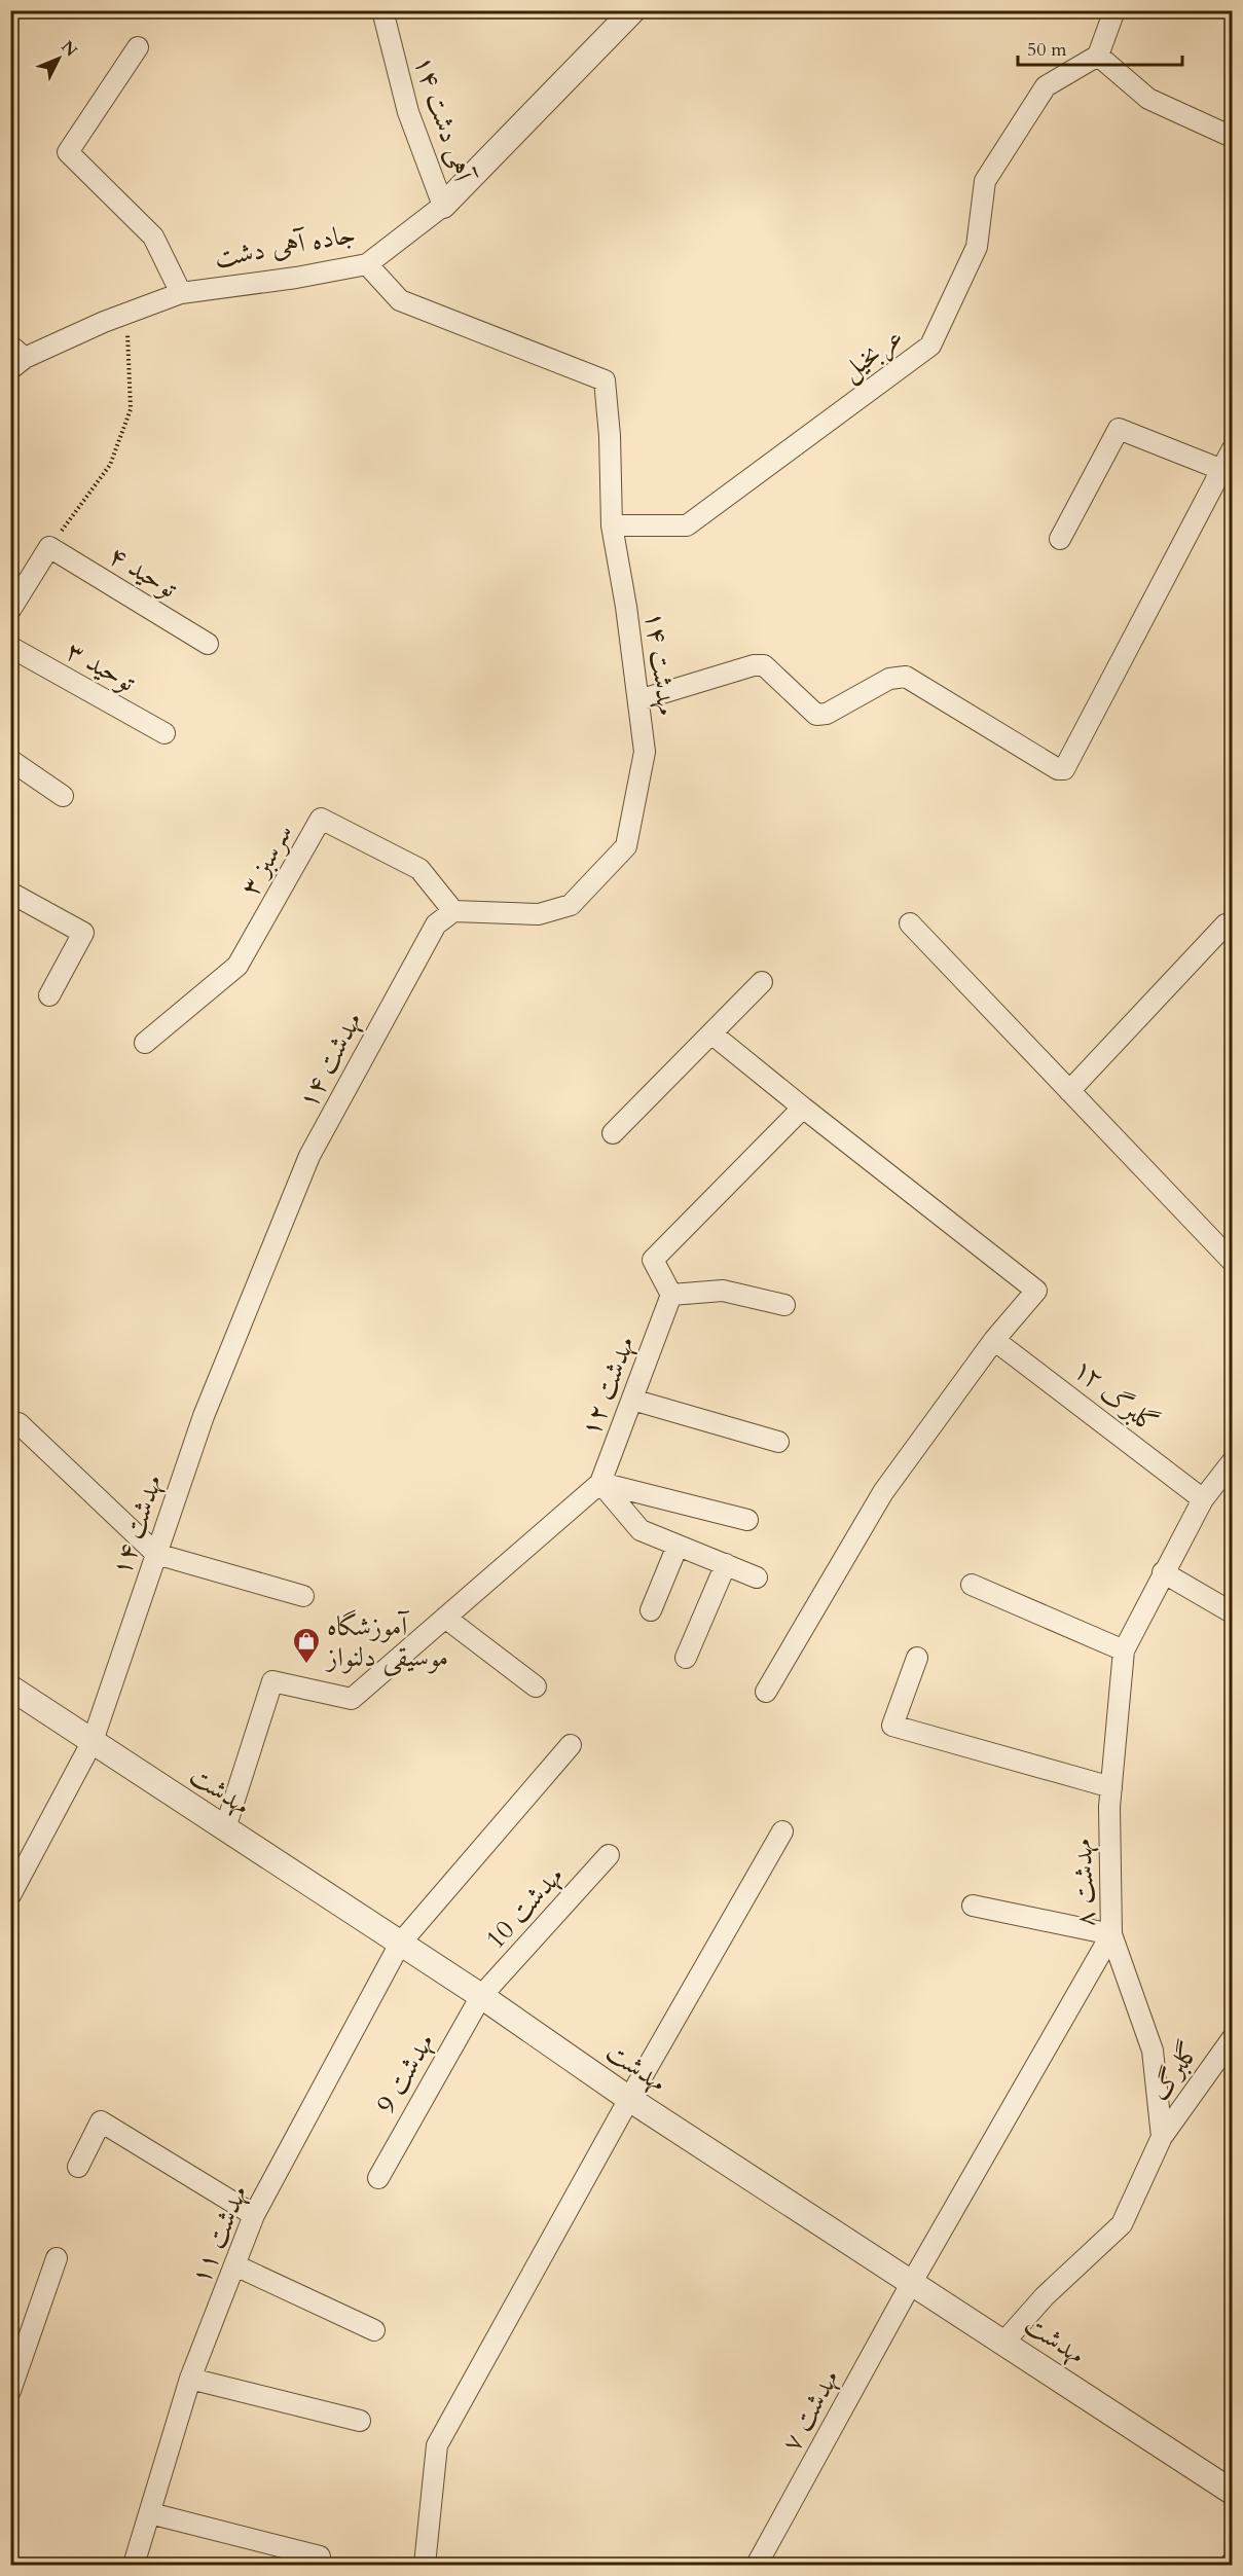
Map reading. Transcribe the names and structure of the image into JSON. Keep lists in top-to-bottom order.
{
  "streets": {
    "street": [
      "آهی دشت ۱۴",
      "جاده آهی دشت",
      "عربخیل",
      "توحید ۴",
      "مهدشت ۱۴",
      "توحید ۳",
      "سرسبز ۳",
      "مهدشت ۱۲",
      "گلبرگ ١٢",
      "مهدشت",
      "مهدشت ۸",
      "مهدشت 10",
      "گلبرگ",
      "مهدشت 9",
      "مهدشت ۱۱",
      "مهدشت ۷"
    ]
  },
  "crossings": [
    ["آهی دشت ۱۴", "جاده آهی دشت"],
    ["جاده آهی دشت", "مهدشت ۱۴"],
    ["عربخیل", "مهدشت ۱۴"],
    ["مهدشت ۱۴", "سرسبز ۳"],
    ["مهدشت ۱۴", "مهدشت"],
    ["مهدشت ۱۲", "مهدشت"],
    ["گلبرگ ١٢", "مهدشت ۸"],
    ["مهدشت", "مهدشت 10"],
    ["مهدشت", "مهدشت 9"],
    ["مهدشت", "مهدشت ۱۱"],
    ["مهدشت", "مهدشت ۷"],
    ["مهدشت ۸", "گلبرگ"],
    ["مهدشت ۸", "مهدشت ۷"],
    ["مهدشت 10", "مهدشت 9"]
  ],
  "places": {
    "shop": ["آموزشگاه موسیقی دلنواز"]
  },
  "scale_bar": "50 m",
  "north": "top right"
}
